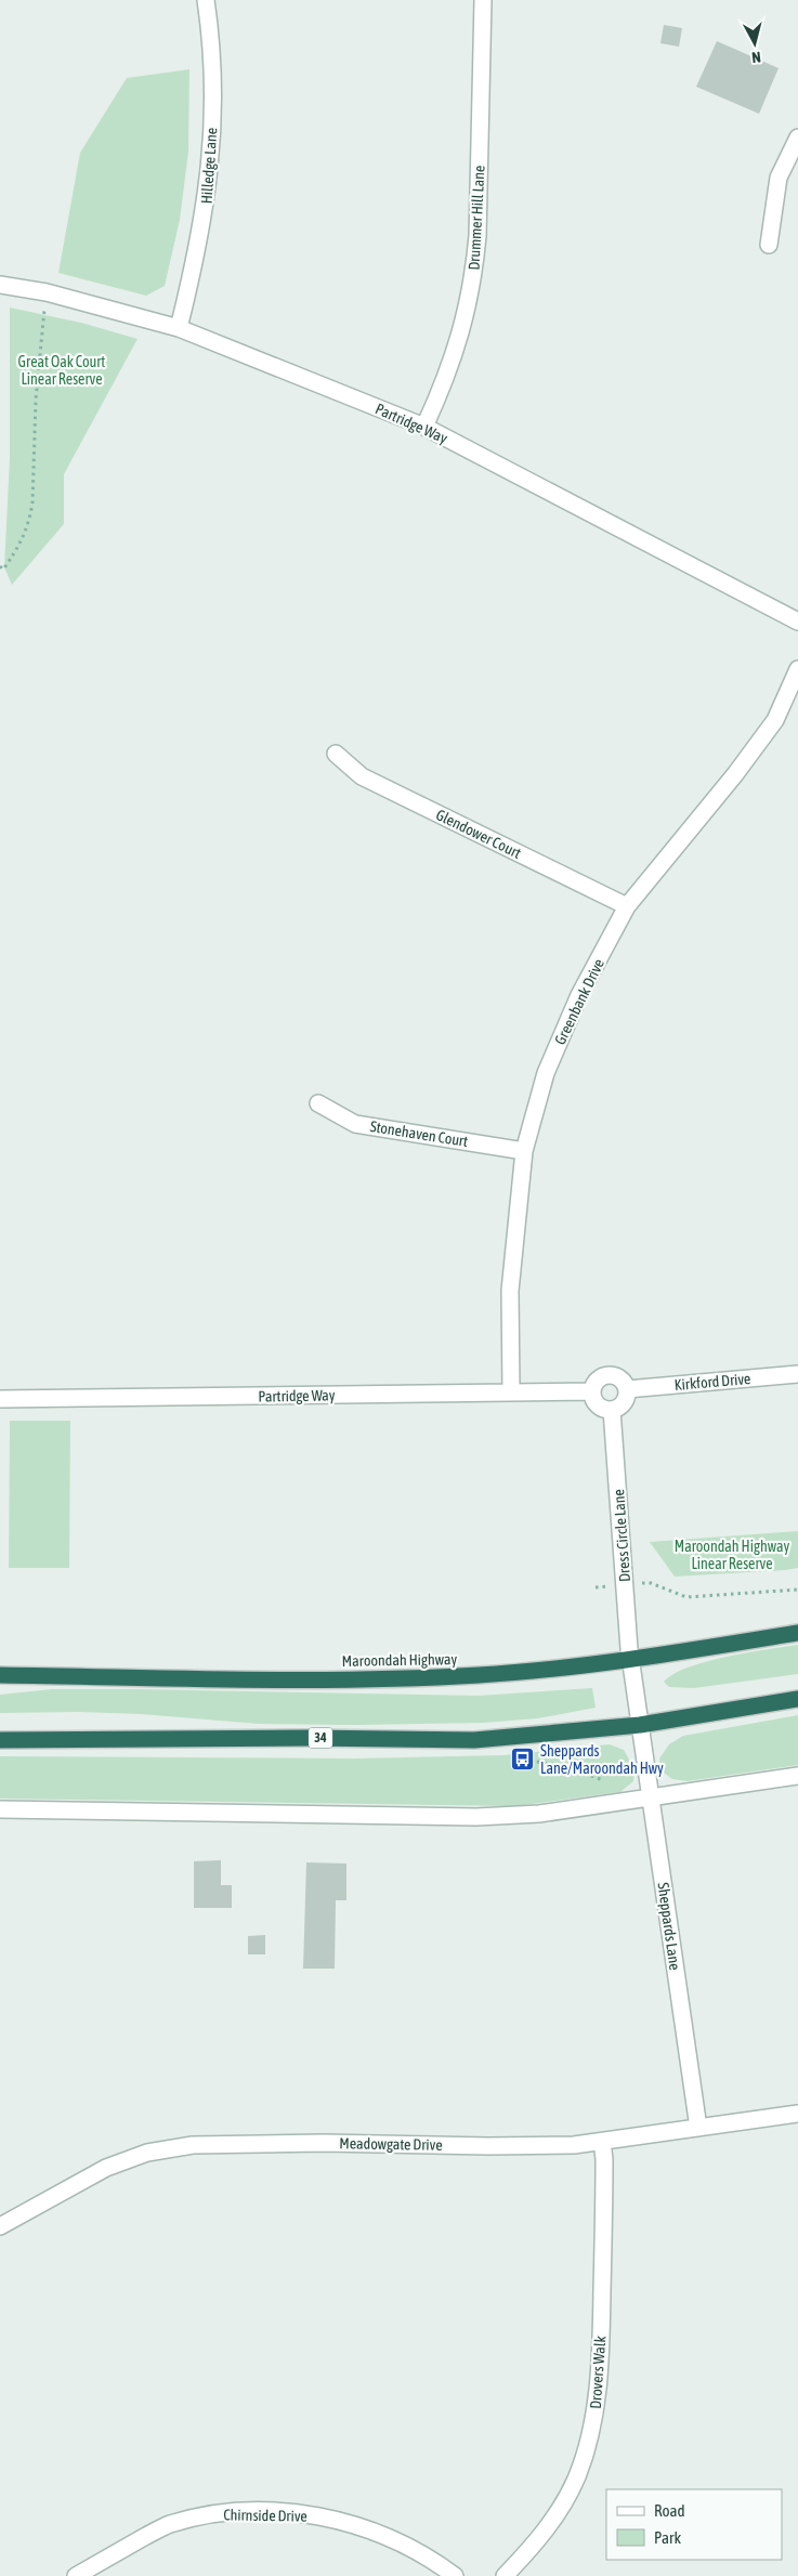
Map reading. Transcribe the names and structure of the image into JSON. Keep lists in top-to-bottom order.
{
  "streets": {
    "highway": ["Maroondah Highway", "34"],
    "street": [
      "Hilledge Lane",
      "Drummer Hill Lane",
      "Partridge Way",
      "Glendower Court",
      "Greenbank Drive",
      "Stonehaven Court",
      "Kirkford Drive",
      "Dress Circle Lane",
      "Sheppards Lane",
      "Meadowgate Drive",
      "Drovers Walk",
      "Chirnside Drive"
    ]
  },
  "crossings": [
    ["Hilledge Lane", "Partridge Way"],
    ["Drummer Hill Lane", "Partridge Way"],
    ["Partridge Way", "Greenbank Drive"],
    ["Partridge Way", "Kirkford Drive"],
    ["Partridge Way", "Dress Circle Lane"],
    ["Glendower Court", "Greenbank Drive"],
    ["Greenbank Drive", "Stonehaven Court"],
    ["Kirkford Drive", "Dress Circle Lane"],
    ["Dress Circle Lane", "Maroondah Highway"],
    ["Dress Circle Lane", "34"],
    ["Dress Circle Lane", "Sheppards Lane"],
    ["34", "Sheppards Lane"],
    ["Sheppards Lane", "Meadowgate Drive"],
    ["Meadowgate Drive", "Drovers Walk"]
  ],
  "parks": ["Great Oak Court Linear Reserve", "Maroondah Highway Linear Reserve"],
  "places": {
    "bus stop": ["Sheppards Lane/Maroondah Hwy"]
  },
  "legend": ["Road", "Park"],
  "north": "bottom"
}
